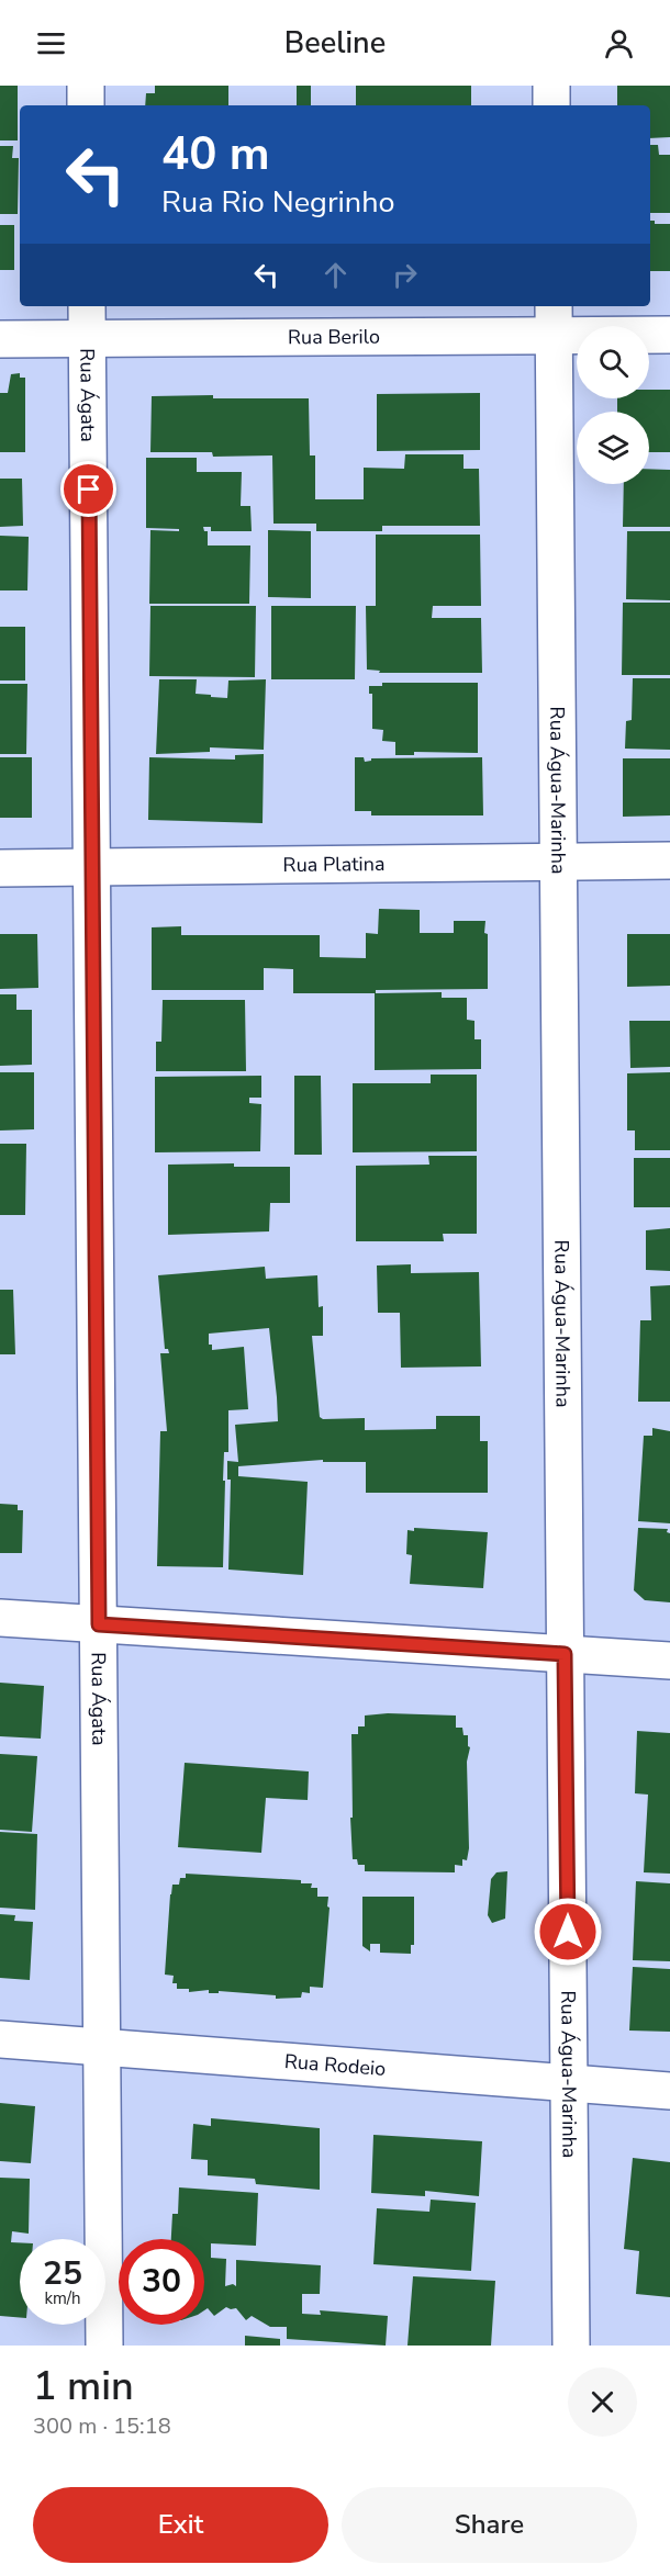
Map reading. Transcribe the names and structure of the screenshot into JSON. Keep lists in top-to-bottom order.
{
  "streets": {
    "street": [
      "Rua Berilo",
      "Rua Ágata",
      "Rua Água-Marinha",
      "Rua Platina",
      "Rua Rodeio"
    ]
  },
  "crossings": [
    ["Rua Berilo", "Rua Ágata"],
    ["Rua Berilo", "Rua Água-Marinha"],
    ["Rua Ágata", "Rua Platina"],
    ["Rua Ágata", "Rua Rodeio"],
    ["Rua Água-Marinha", "Rua Platina"],
    ["Rua Água-Marinha", "Rua Rodeio"]
  ],
  "page": {
    "header": "Beeline",
    "turn": ["40 m", "Rua Rio Negrinho"],
    "speed": "25 km/h",
    "limit": "30",
    "heading": ["1 min", "300 m · 15:18"],
    "buttons": ["Exit", "Share"]
  }
}
